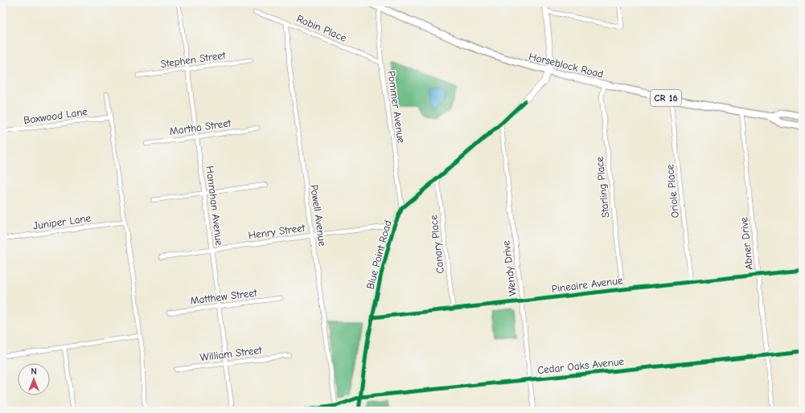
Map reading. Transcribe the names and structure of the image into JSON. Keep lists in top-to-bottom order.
{
  "streets": {
    "main road": ["Horseblock Road", "CR 16"],
    "street": [
      "Robin Place",
      "Stephen Street",
      "Pommer Avenue",
      "Boxwood Lane",
      "Martha Street",
      "Starling Place",
      "Oriole Place",
      "Hanrahan Avenue",
      "Powell Avenue",
      "Juniper Lane",
      "Henry Street",
      "Abner Drive",
      "Canary Place",
      "Blue Point Road",
      "Wendy Drive",
      "Pineaire Avenue",
      "Matthew Street",
      "William Street",
      "Cedar Oaks Avenue"
    ]
  },
  "crossings": [
    ["Robin Place", "Pommer Avenue"],
    ["Robin Place", "Powell Avenue"],
    ["Stephen Street", "Hanrahan Avenue"],
    ["Horseblock Road", "Pommer Avenue"],
    ["Horseblock Road", "Starling Place"],
    ["Horseblock Road", "Oriole Place"],
    ["Horseblock Road", "Abner Drive"],
    ["Horseblock Road", "Blue Point Road"],
    ["Pommer Avenue", "Blue Point Road"],
    ["Martha Street", "Hanrahan Avenue"],
    ["Starling Place", "Pineaire Avenue"],
    ["Oriole Place", "Pineaire Avenue"],
    ["Hanrahan Avenue", "Henry Street"],
    ["Hanrahan Avenue", "Matthew Street"],
    ["Hanrahan Avenue", "William Street"],
    ["Powell Avenue", "Henry Street"],
    ["Powell Avenue", "Cedar Oaks Avenue"],
    ["Henry Street", "Blue Point Road"],
    ["Abner Drive", "Pineaire Avenue"],
    ["Abner Drive", "Cedar Oaks Avenue"],
    ["Canary Place", "Blue Point Road"],
    ["Canary Place", "Pineaire Avenue"],
    ["Blue Point Road", "Wendy Drive"],
    ["Blue Point Road", "Pineaire Avenue"],
    ["Blue Point Road", "Cedar Oaks Avenue"],
    ["Wendy Drive", "Pineaire Avenue"],
    ["Wendy Drive", "Cedar Oaks Avenue"]
  ],
  "north": "top"
}
